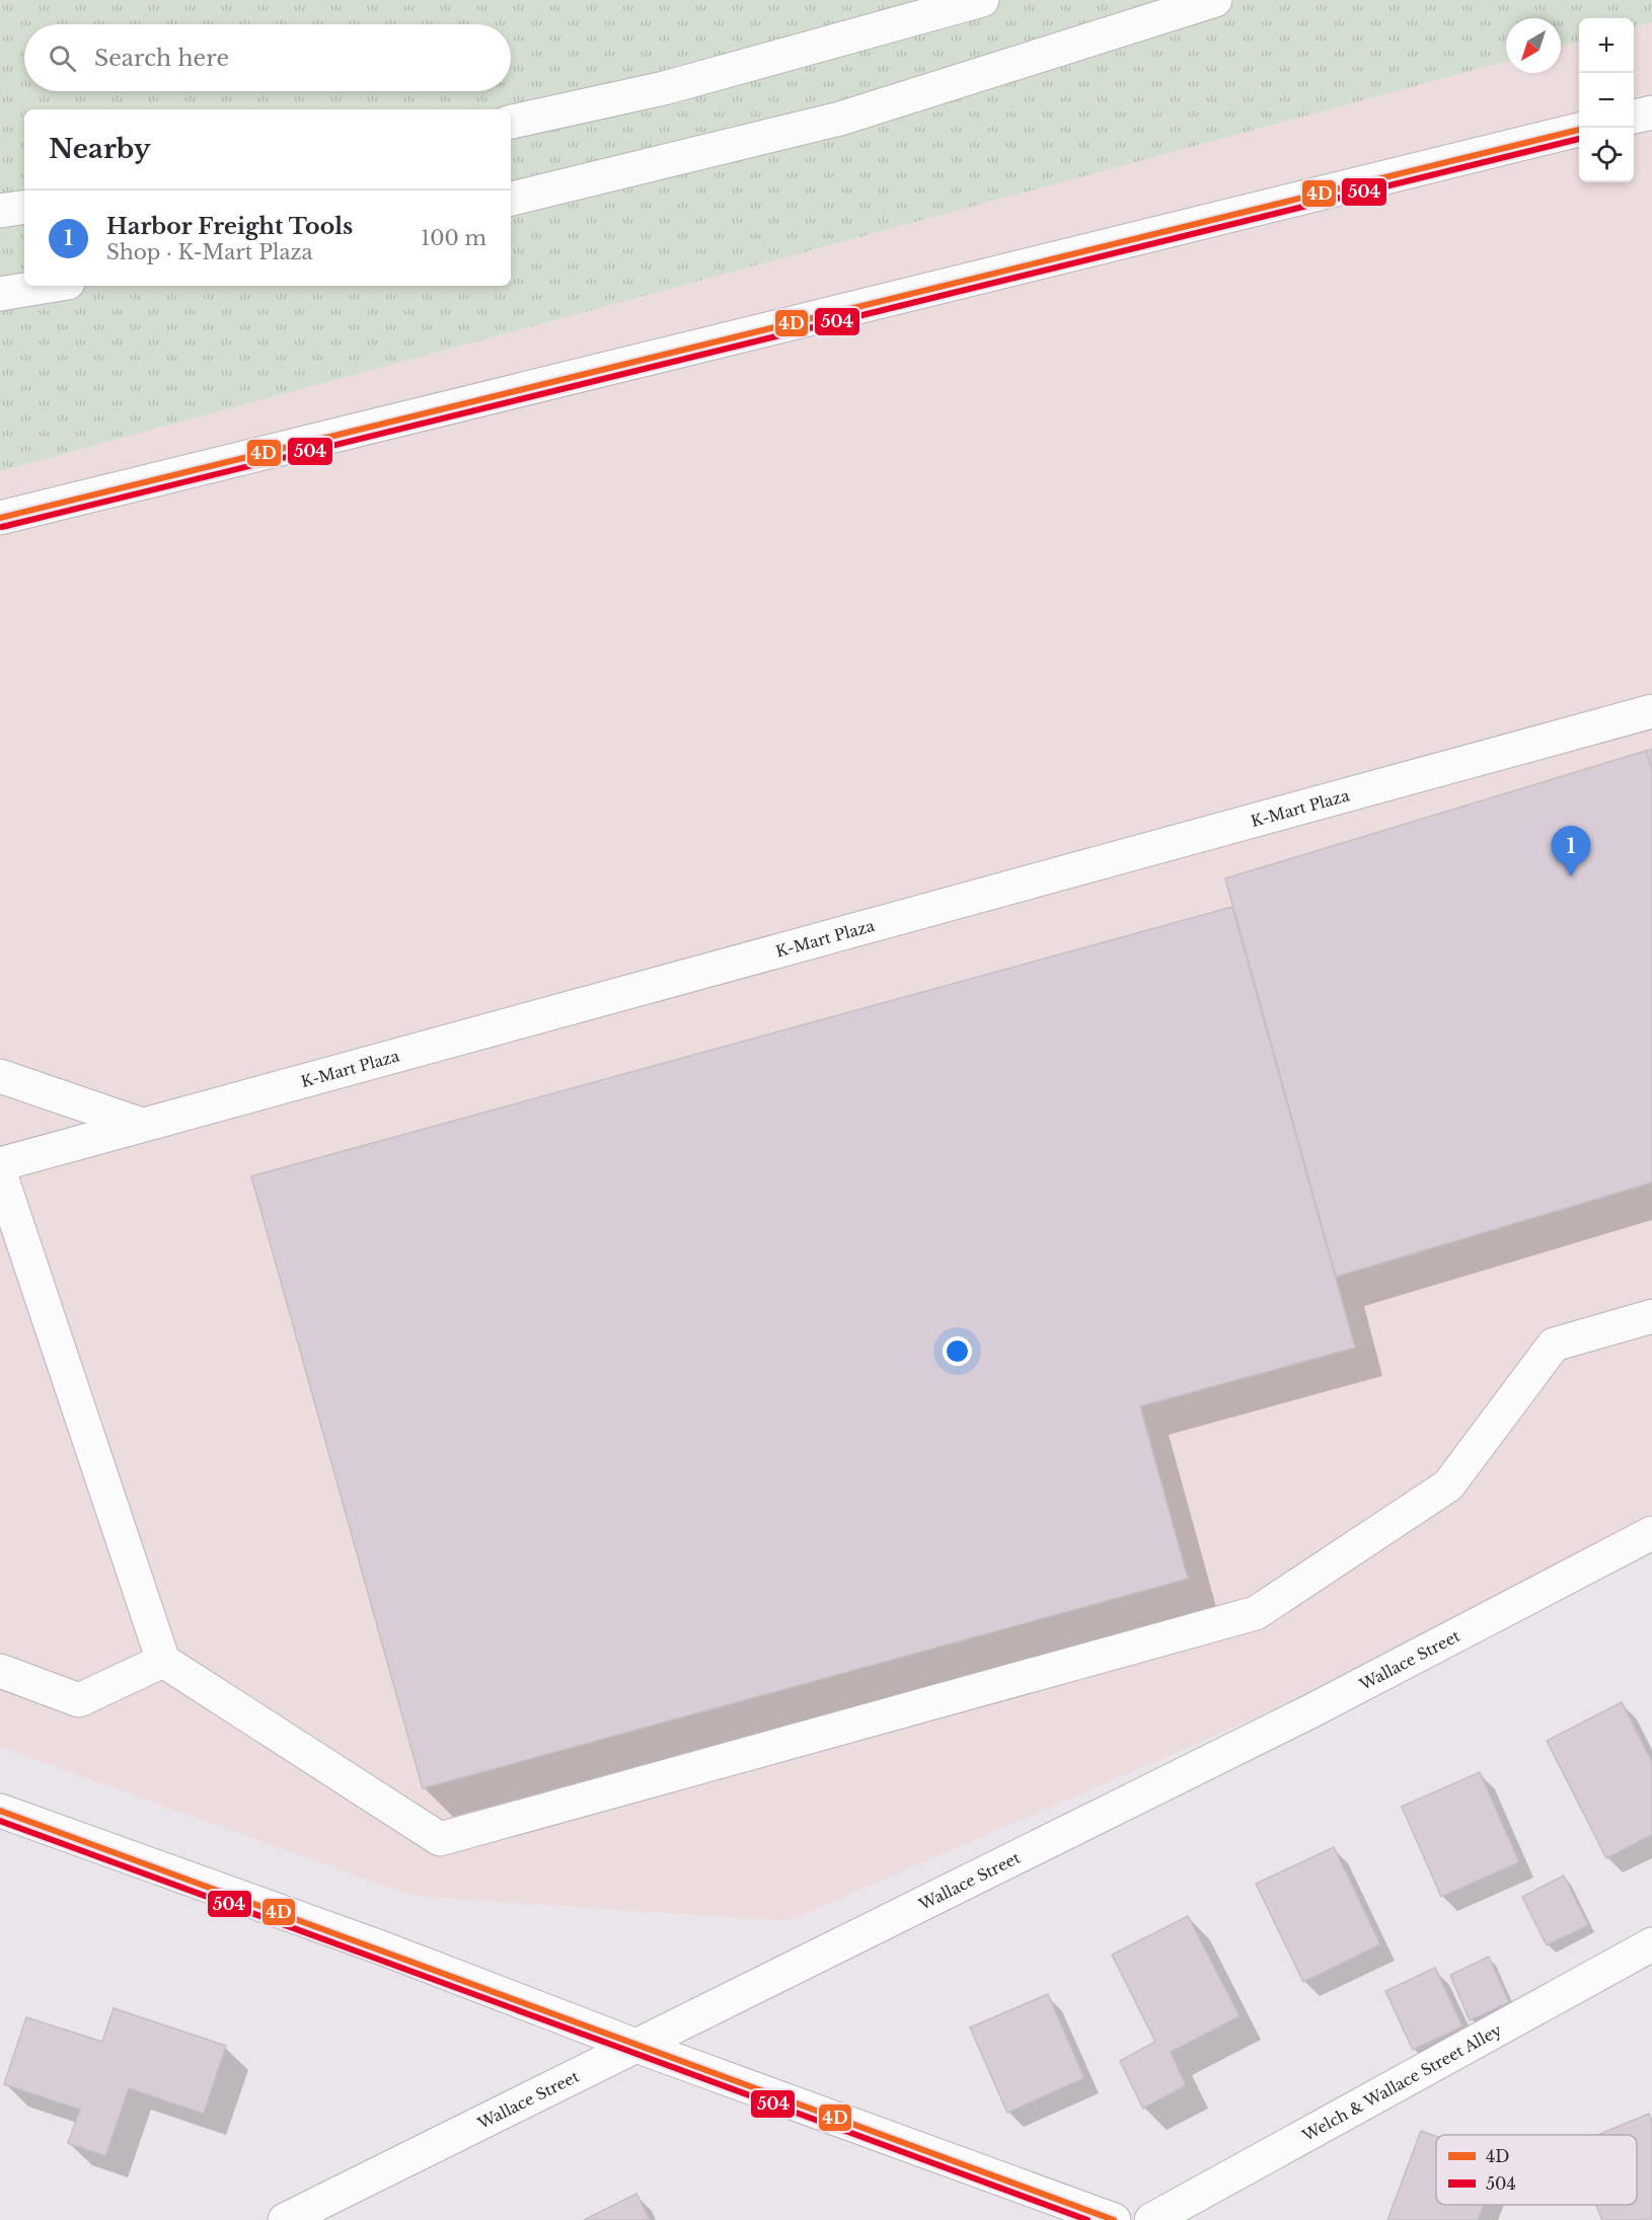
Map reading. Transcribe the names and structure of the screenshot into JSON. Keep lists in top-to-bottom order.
{
  "streets": {
    "main road": ["K-Mart Plaza", "Wallace Street", "Welch & Wallace Street Alley"]
  },
  "lines": ["transit line 4D", "transit line 504"],
  "legend": ["4D", "504"],
  "north": "bottom left",
  "page": {
    "map_buttons": ["+", "−"],
    "search": "Search here",
    "heading": "Nearby",
    "list": [
      {
        "mark": "1",
        "name": "Harbor Freight Tools",
        "note": "Shop · K-Mart Plaza",
        "value": "100 m"
      }
    ],
    "pins": "1"
  }
}
